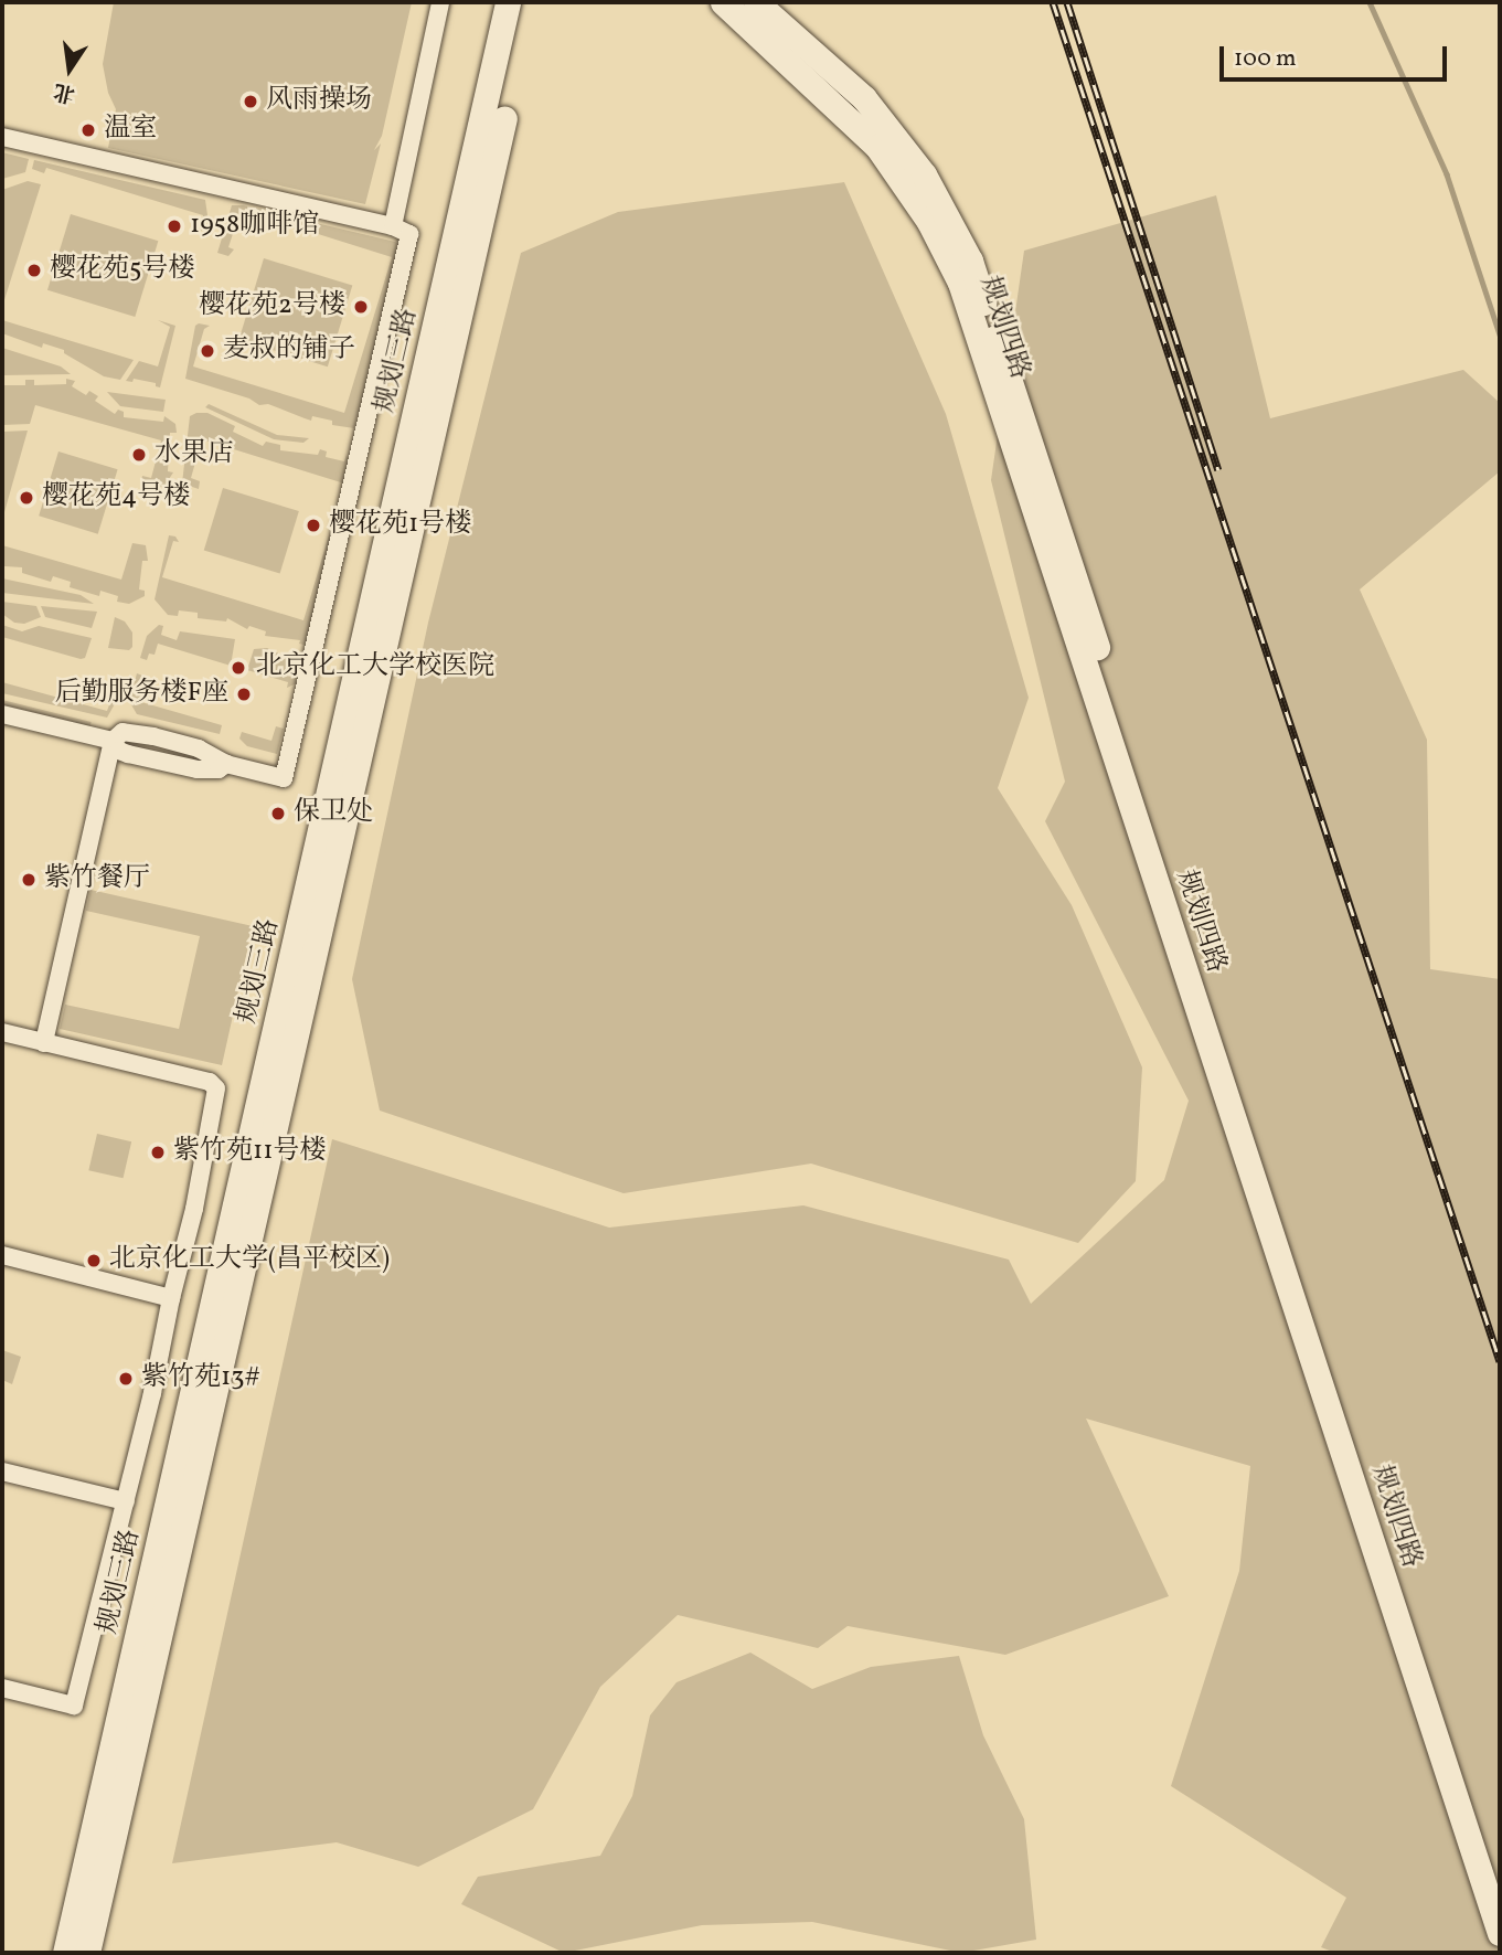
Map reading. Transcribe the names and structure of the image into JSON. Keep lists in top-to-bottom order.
{
  "streets": {
    "main road": ["规划四路", "规划三路"]
  },
  "places": [
    "风雨操场",
    "温室",
    "1958咖啡馆",
    "樱花苑5号楼",
    "樱花苑2号楼",
    "麦叔的铺子",
    "水果店",
    "樱花苑4号楼",
    "樱花苑1号楼",
    "北京化工大学校医院",
    "后勤服务楼F座",
    "保卫处",
    "紫竹餐厅",
    "紫竹苑11号楼",
    "北京化工大学(昌平校区)",
    "紫竹苑13#"
  ],
  "scale_bar": "100 m",
  "north": "bottom"
}
